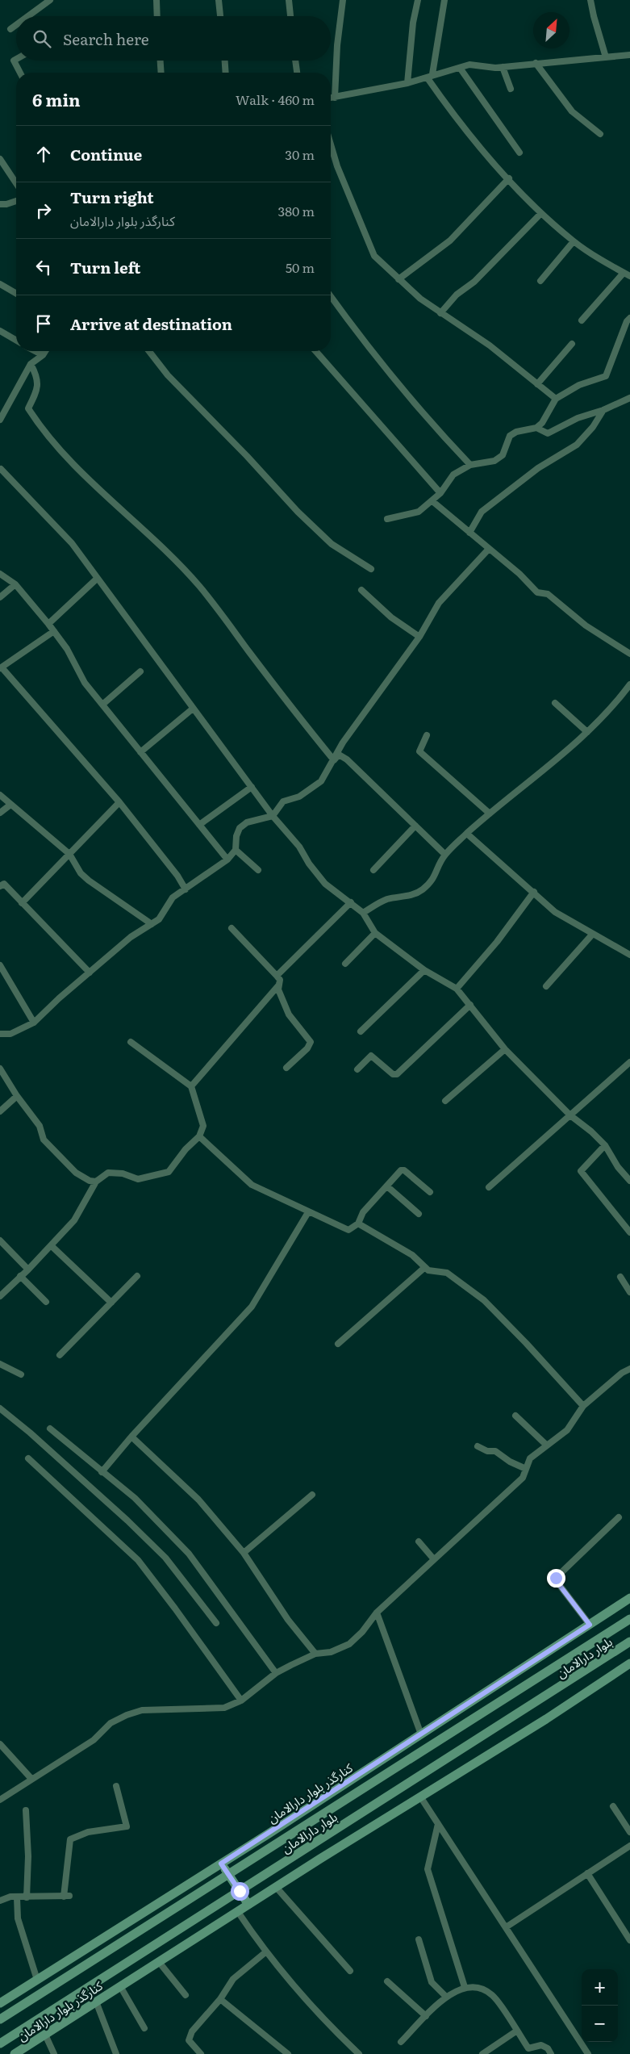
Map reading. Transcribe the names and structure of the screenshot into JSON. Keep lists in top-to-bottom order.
{
  "streets": {
    "main road": ["بلوار دارالامان", "کنارگذر بلوار دارالامان"]
  },
  "north": "top right",
  "page": {
    "search": "Search here",
    "heading": ["6 min", "Walk · 460 m"],
    "list": [
      ["Continue", "30 m"],
      ["Turn right", "کنارگذر بلوار دارالامان", "380 m"],
      ["Turn left", "50 m"],
      "Arrive at destination"
    ],
    "map_buttons": ["+", "−"]
  }
}
